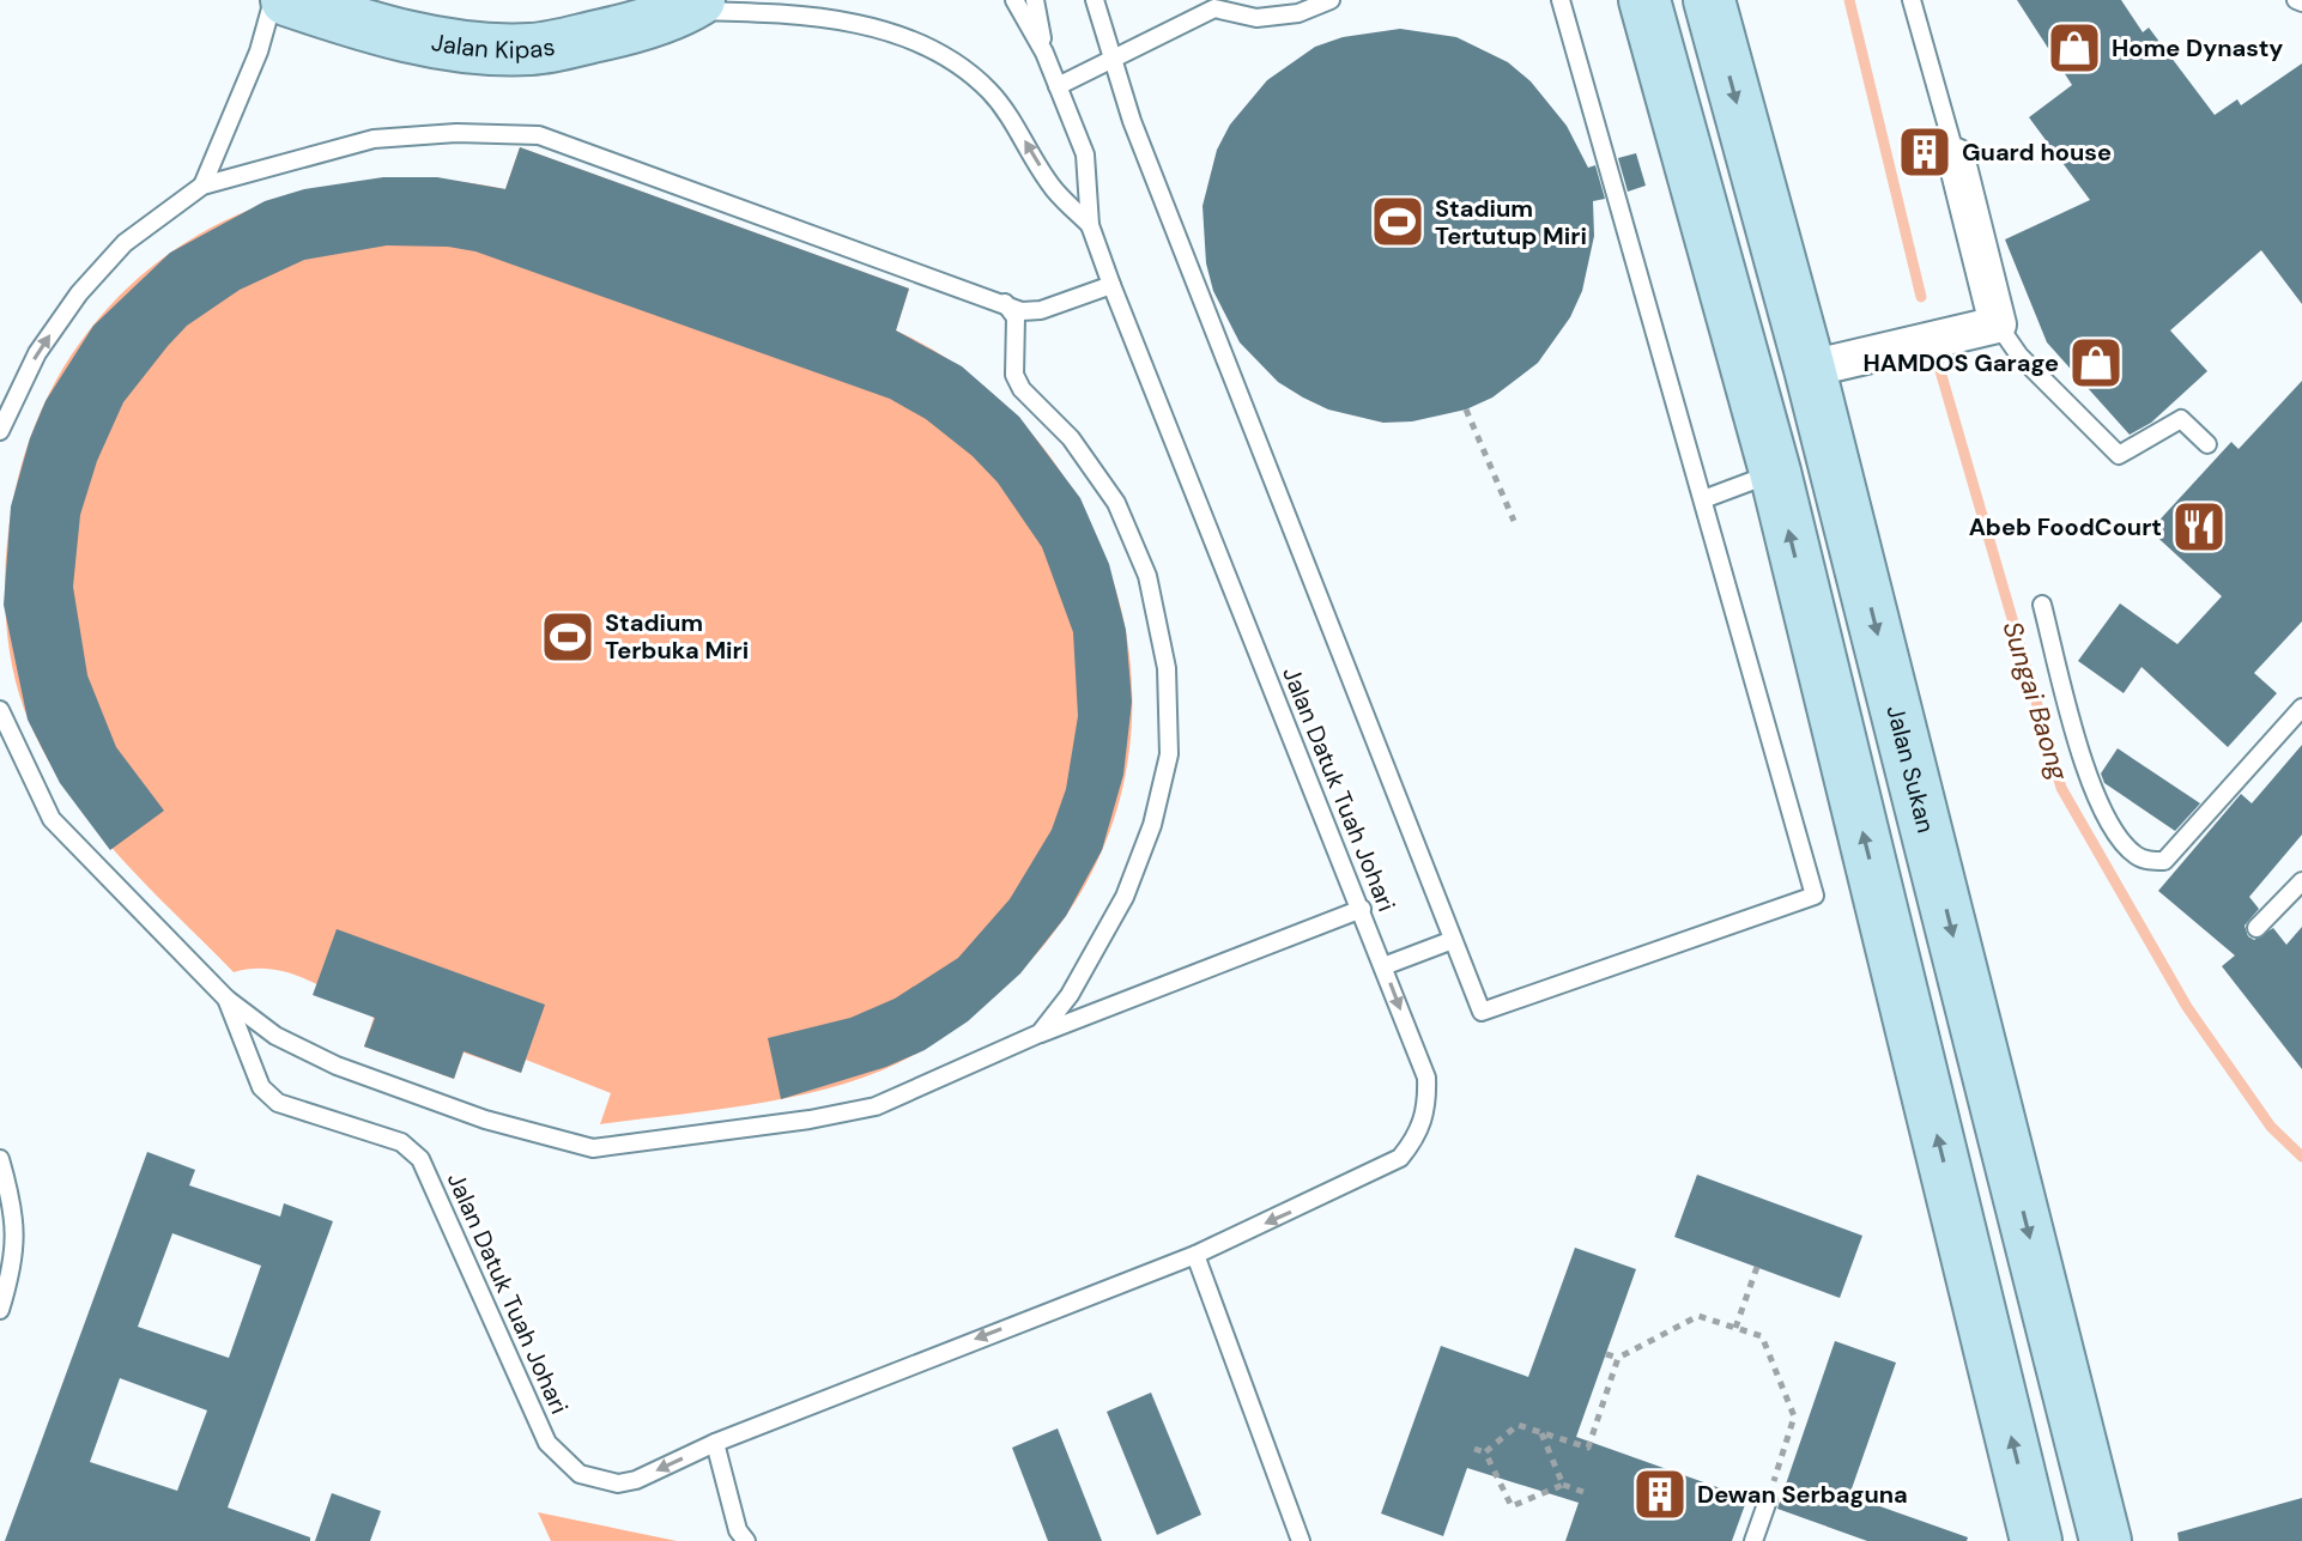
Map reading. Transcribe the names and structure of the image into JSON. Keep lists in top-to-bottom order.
{
  "streets": {
    "main road": ["Jalan Kipas", "Jalan Sukan"],
    "lane": ["Jalan Datuk Tuah Johari"]
  },
  "crossings": [
    ["Jalan Kipas", "Jalan Datuk Tuah Johari"]
  ],
  "water": ["Sungai Baong"],
  "places": {
    "shop": ["Home Dynasty", "HAMDOS Garage"],
    "building": ["Guard house", "Dewan Serbaguna"],
    "sports": ["Stadium Tertutup Miri", "Stadium Terbuka Miri"],
    "restaurant": ["Abeb FoodCourt"]
  }
}
